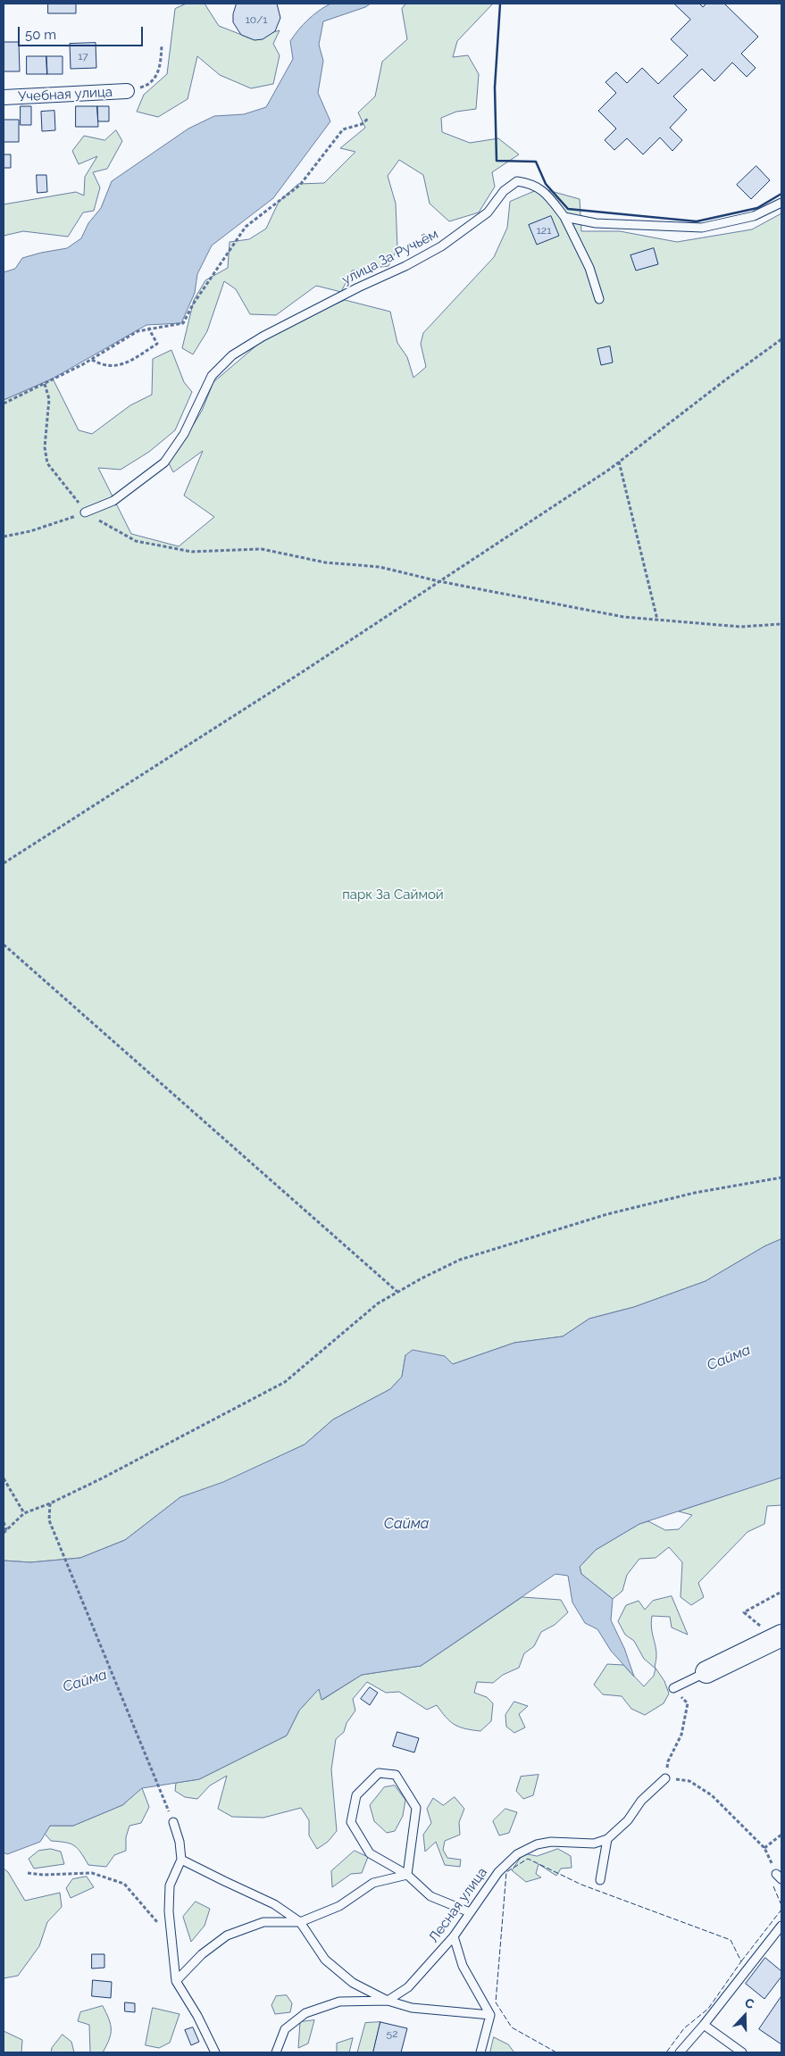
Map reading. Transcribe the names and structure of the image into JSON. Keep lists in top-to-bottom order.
{
  "streets": {
    "street": ["Учебная улица"],
    "lane": ["улица За Ручьём", "Лесная улица"]
  },
  "water": ["Сайма"],
  "parks": ["парк За Саймой"],
  "house_numbers": [
    "10/1",
    "17",
    "121",
    "52"
  ],
  "scale_bar": "50 m",
  "north": "top"
}
